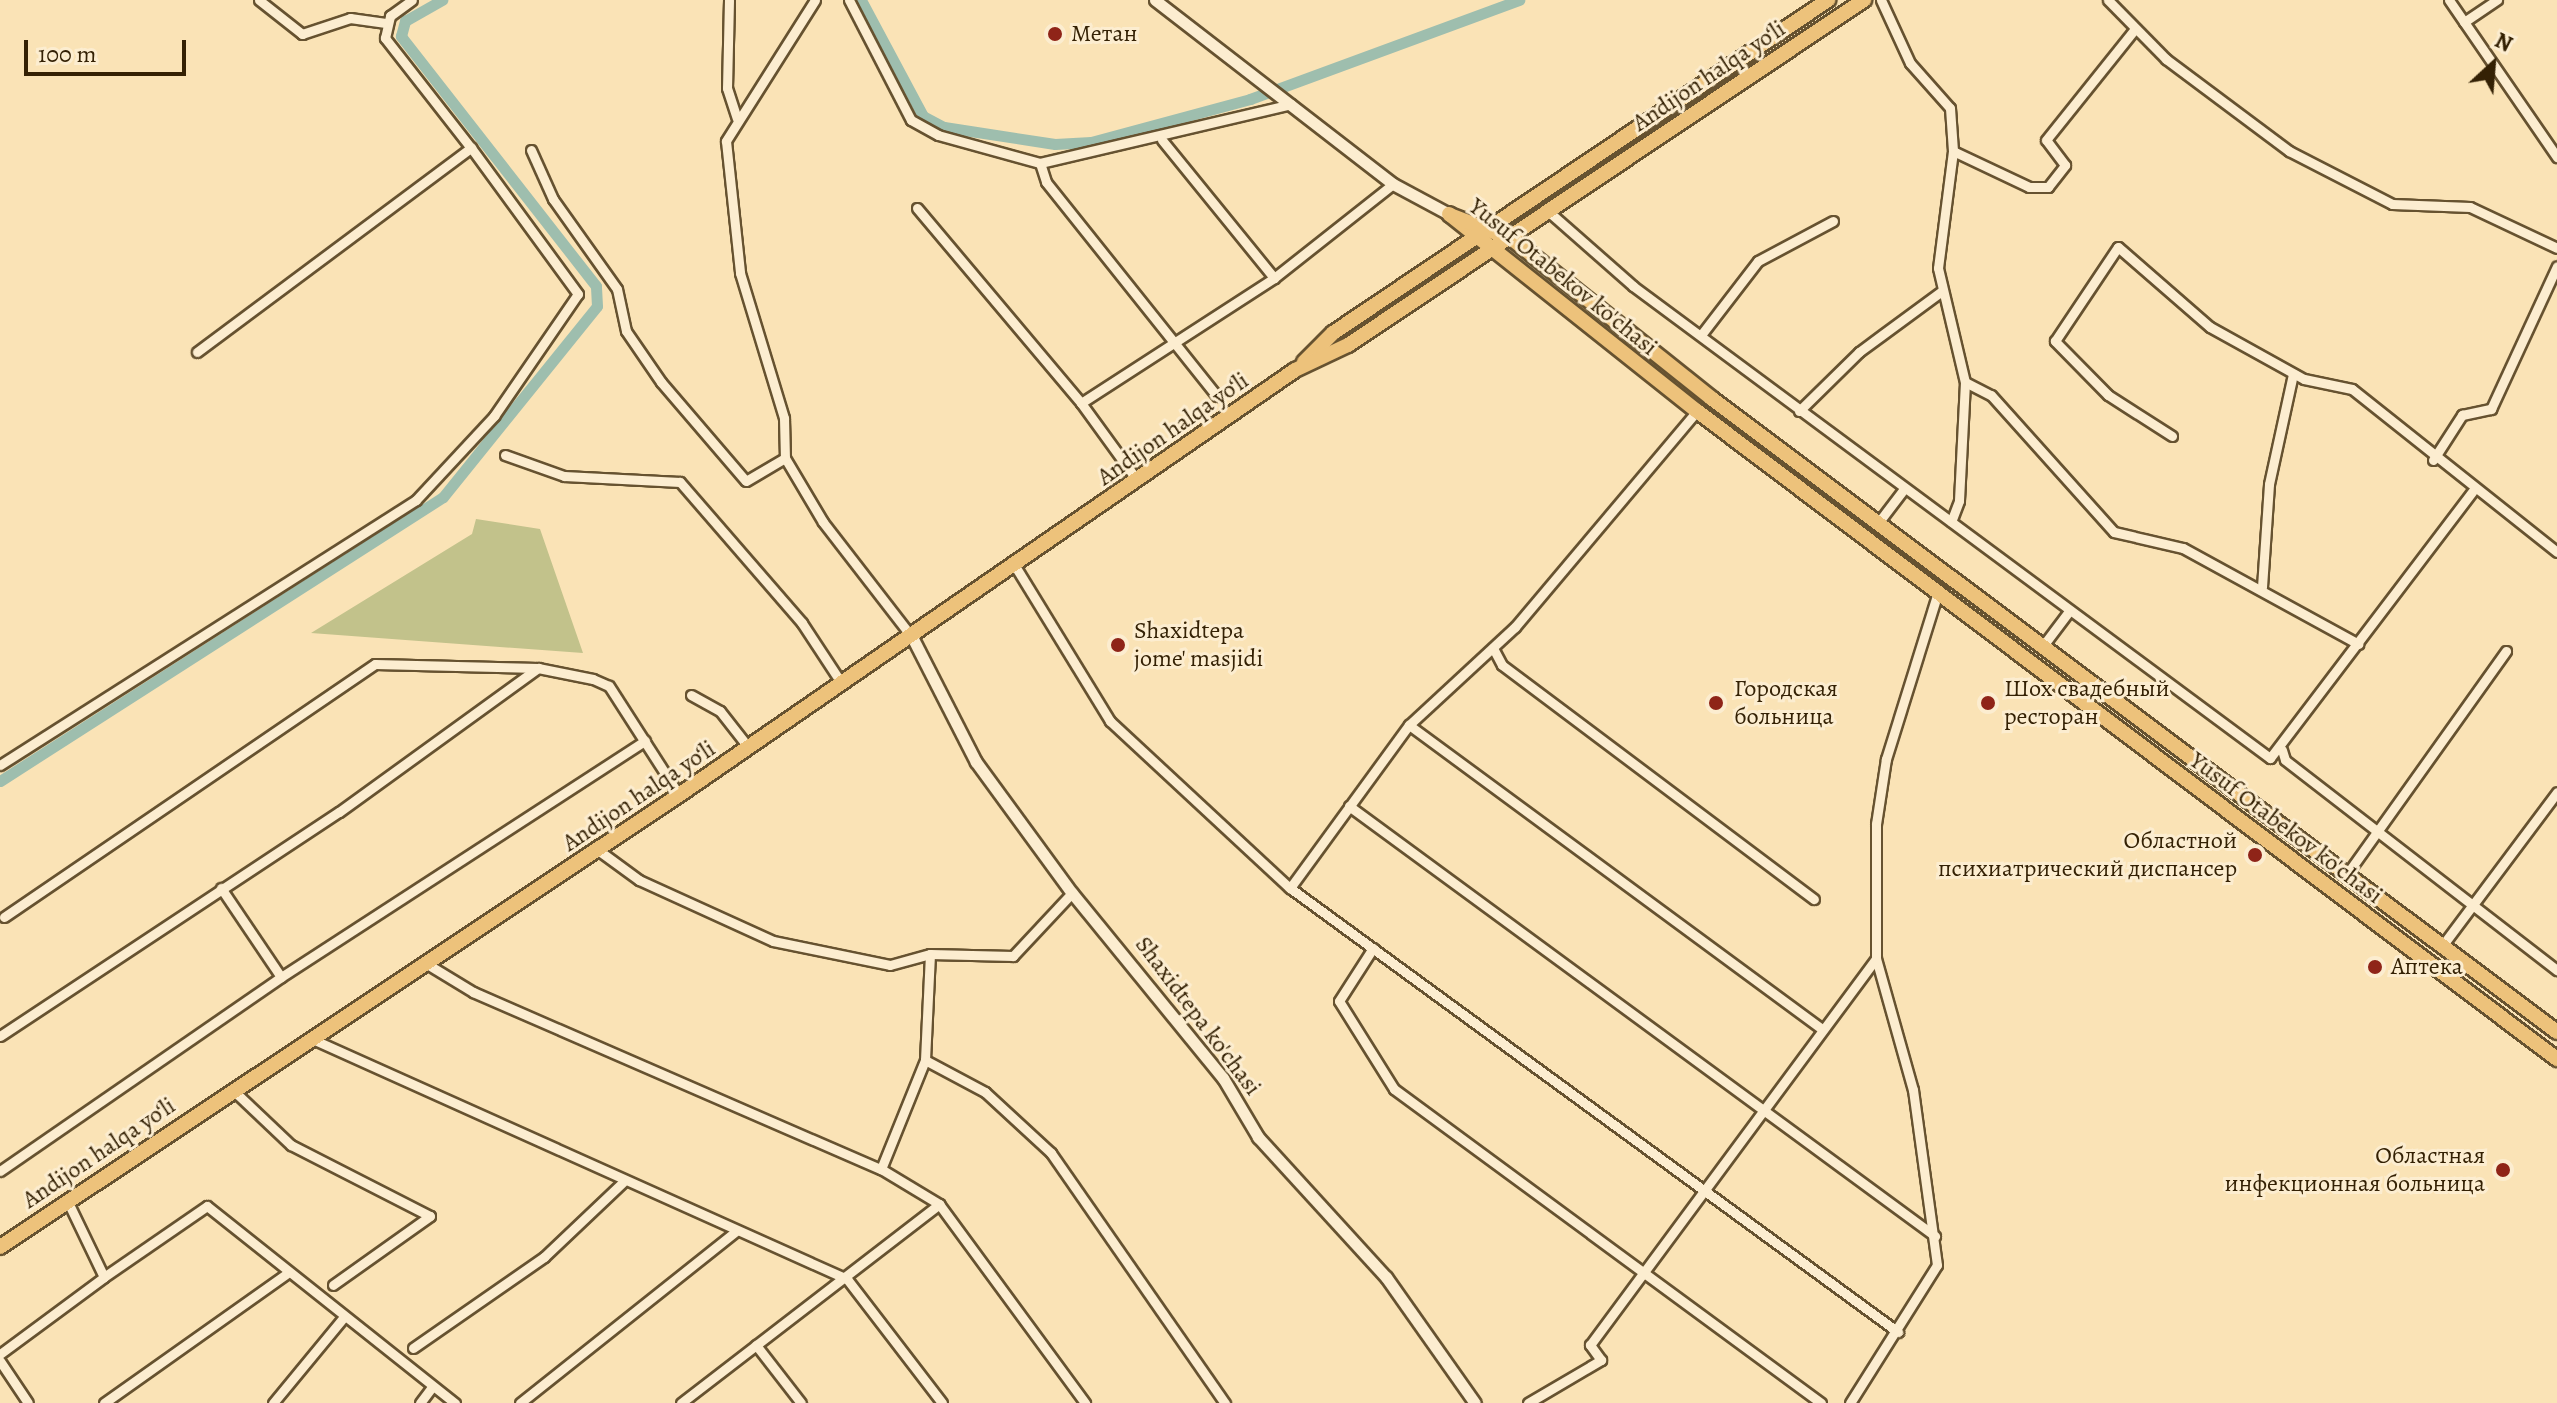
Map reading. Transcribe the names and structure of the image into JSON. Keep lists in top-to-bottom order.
{
  "streets": {
    "main road": ["Andijon halqa yo‘li", "Yusuf Otabekov ko'chasi"],
    "street": ["Shaxidtepa ko'chasi"]
  },
  "crossings": [
    ["Andijon halqa yo‘li", "Yusuf Otabekov ko'chasi"],
    ["Andijon halqa yo‘li", "Shaxidtepa ko'chasi"]
  ],
  "places": [
    "Метан",
    "Shaxidtepa jome' masjidi",
    "Городская больница",
    "Шох свадебный ресторан",
    "Областной психиатрический диспансер",
    "Аптека",
    "Областная инфекционная больница"
  ],
  "scale_bar": "100 m",
  "north": "top right"
}
